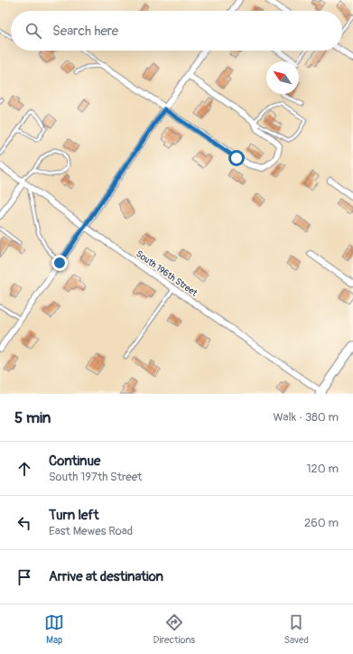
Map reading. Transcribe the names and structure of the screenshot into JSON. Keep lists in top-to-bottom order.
{
  "streets": {
    "street": ["South 196th Street"]
  },
  "north": "top left",
  "page": {
    "search": "Search here",
    "heading": ["5 min", "Walk · 380 m"],
    "list": [
      ["Continue", "South 197th Street", "120 m"],
      ["Turn left", "East Mewes Road", "260 m"],
      "Arrive at destination"
    ],
    "nav": ["Map", "Directions", "Saved"]
  }
}
